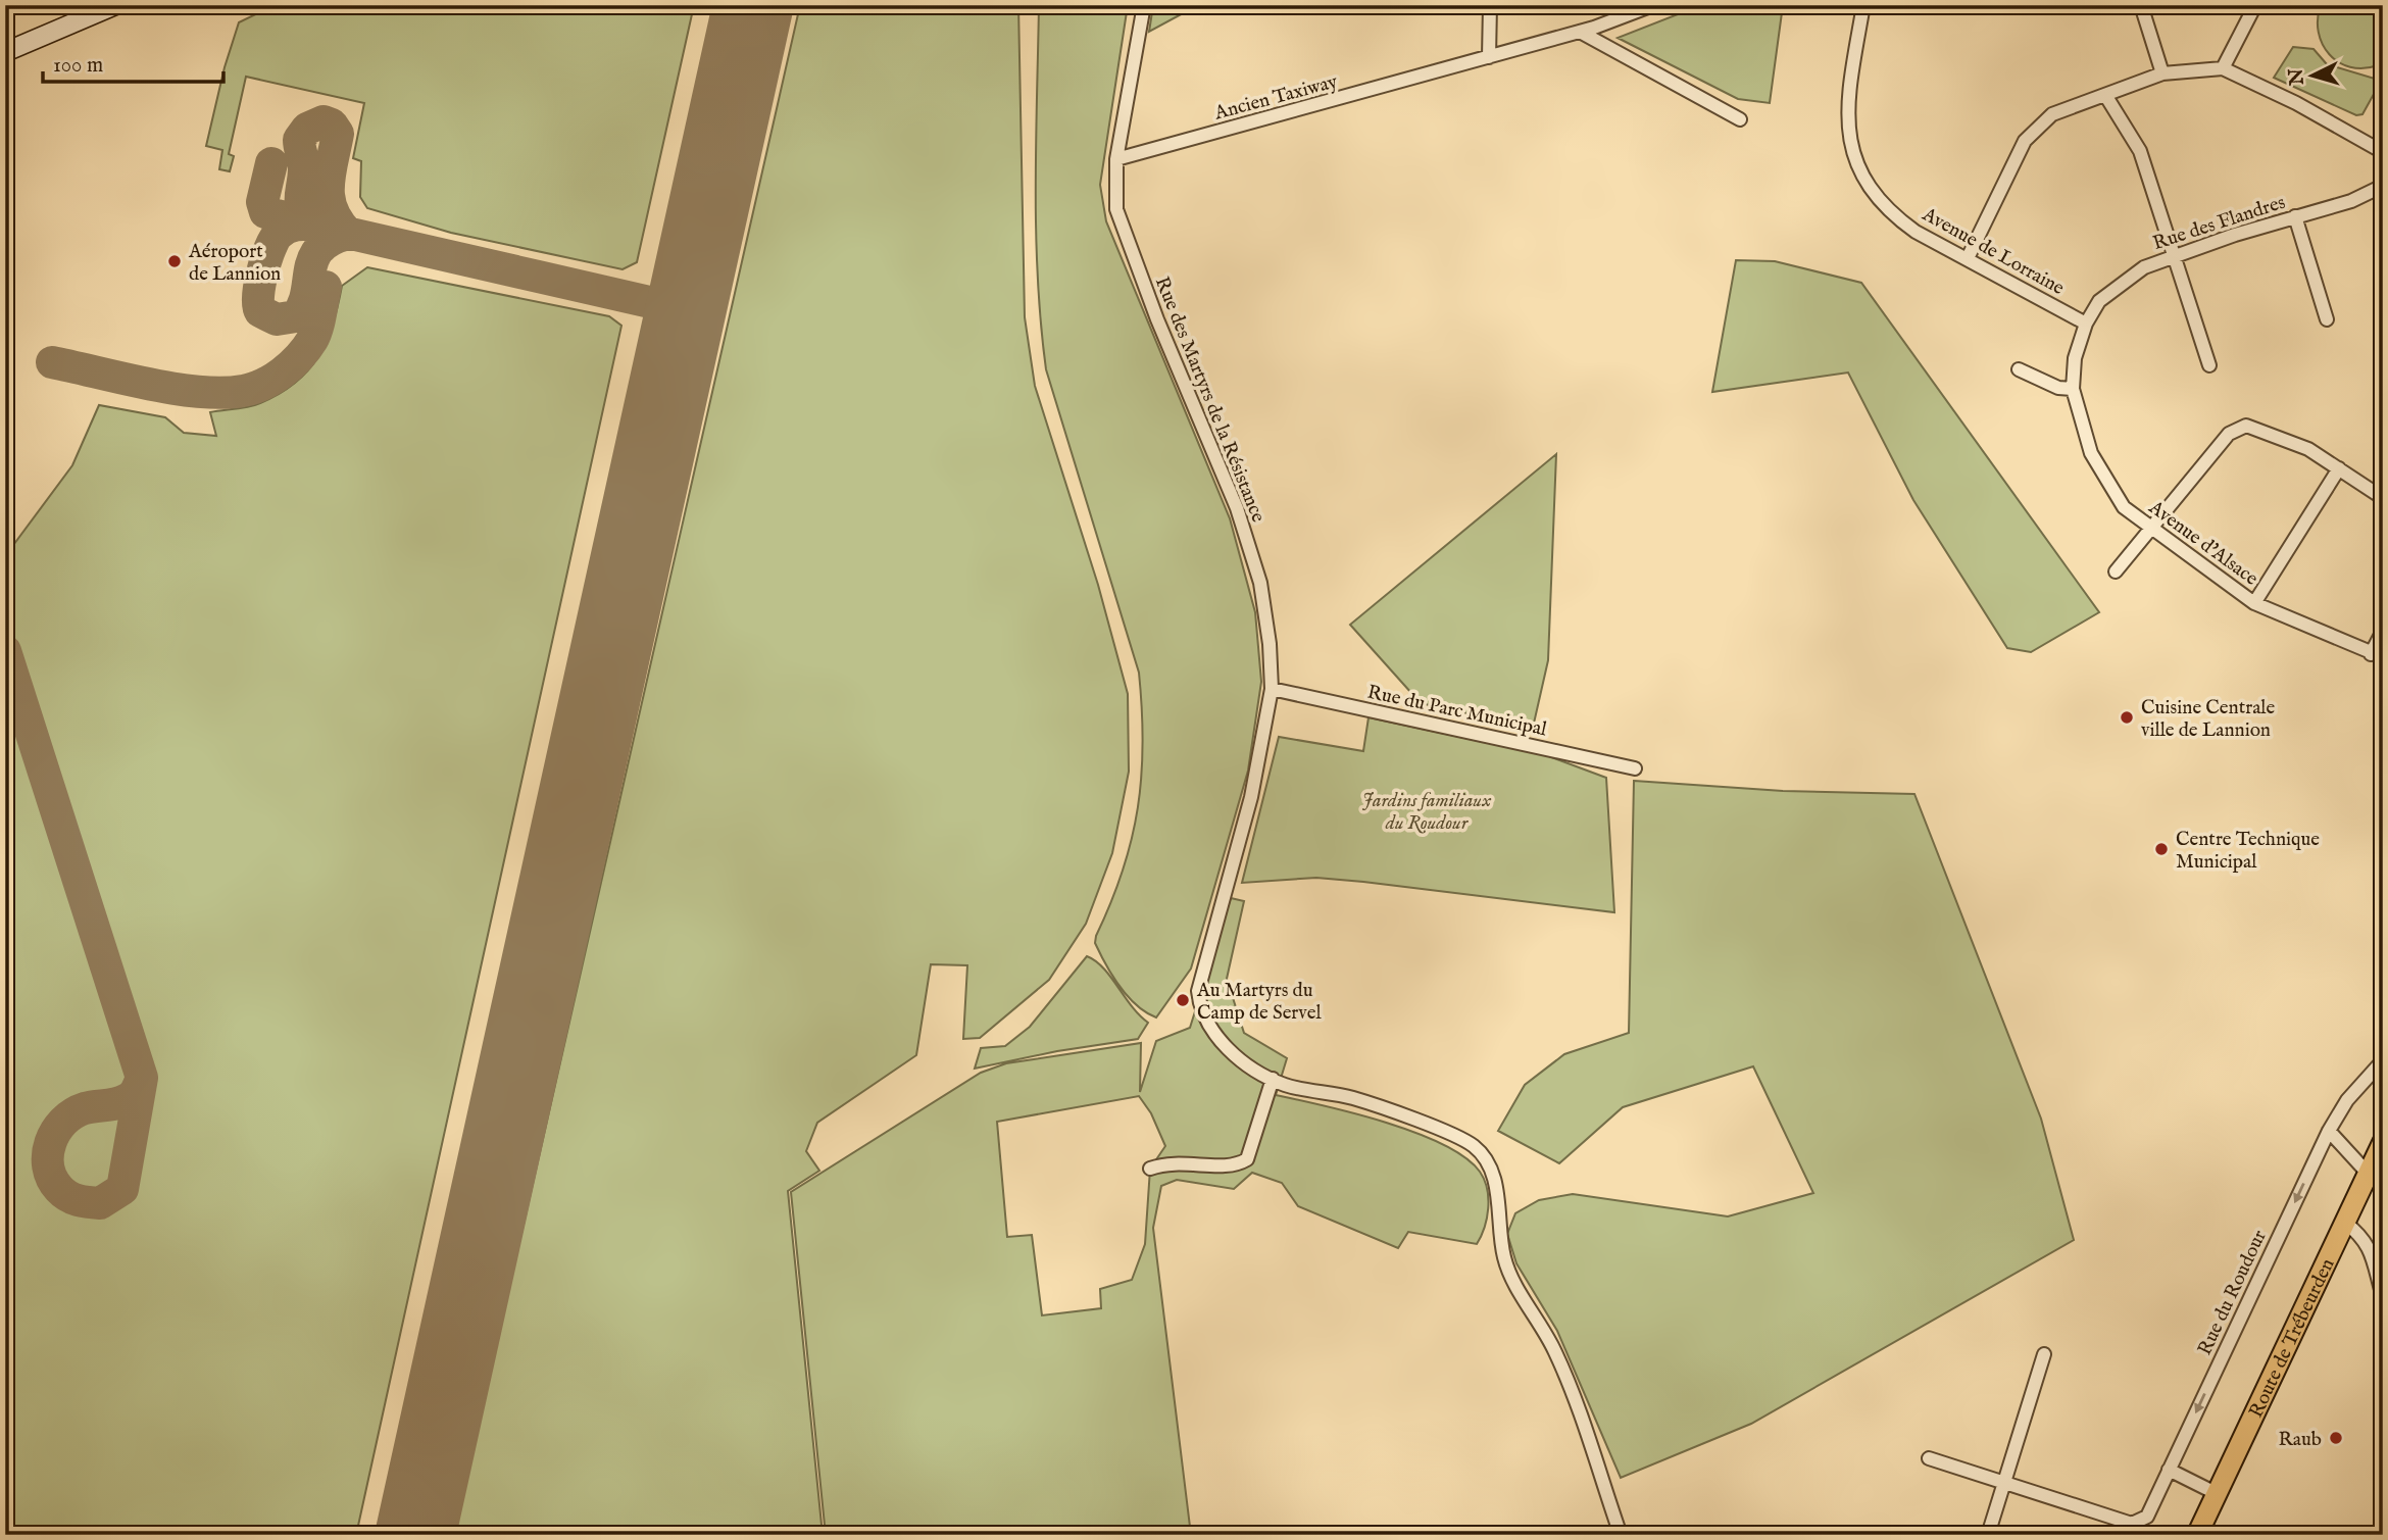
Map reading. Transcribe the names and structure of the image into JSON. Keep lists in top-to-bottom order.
{
  "streets": {
    "main road": ["Route de Trébeurden"],
    "street": [
      "Ancien Taxiway",
      "Rue des Flandres",
      "Avenue de Lorraine",
      "Rue des Martyrs de la Résistance",
      "Avenue d'Alsace",
      "Rue du Parc Municipal",
      "Rue du Roudour"
    ]
  },
  "crossings": [
    ["Ancien Taxiway", "Rue des Martyrs de la Résistance"],
    ["Rue des Flandres", "Avenue de Lorraine"],
    ["Rue des Flandres", "Avenue d'Alsace"],
    ["Avenue de Lorraine", "Avenue d'Alsace"],
    ["Rue des Martyrs de la Résistance", "Rue du Parc Municipal"]
  ],
  "one_way": ["Rue du Roudour"],
  "parks": ["Jardins familiaux du Roudour"],
  "places": [
    "Aéroport de Lannion",
    "Cuisine Centrale ville de Lannion",
    "Centre Technique Municipal",
    "Au Martyrs du Camp de Servel",
    "Raub"
  ],
  "scale_bar": "100 m",
  "north": "left"
}
